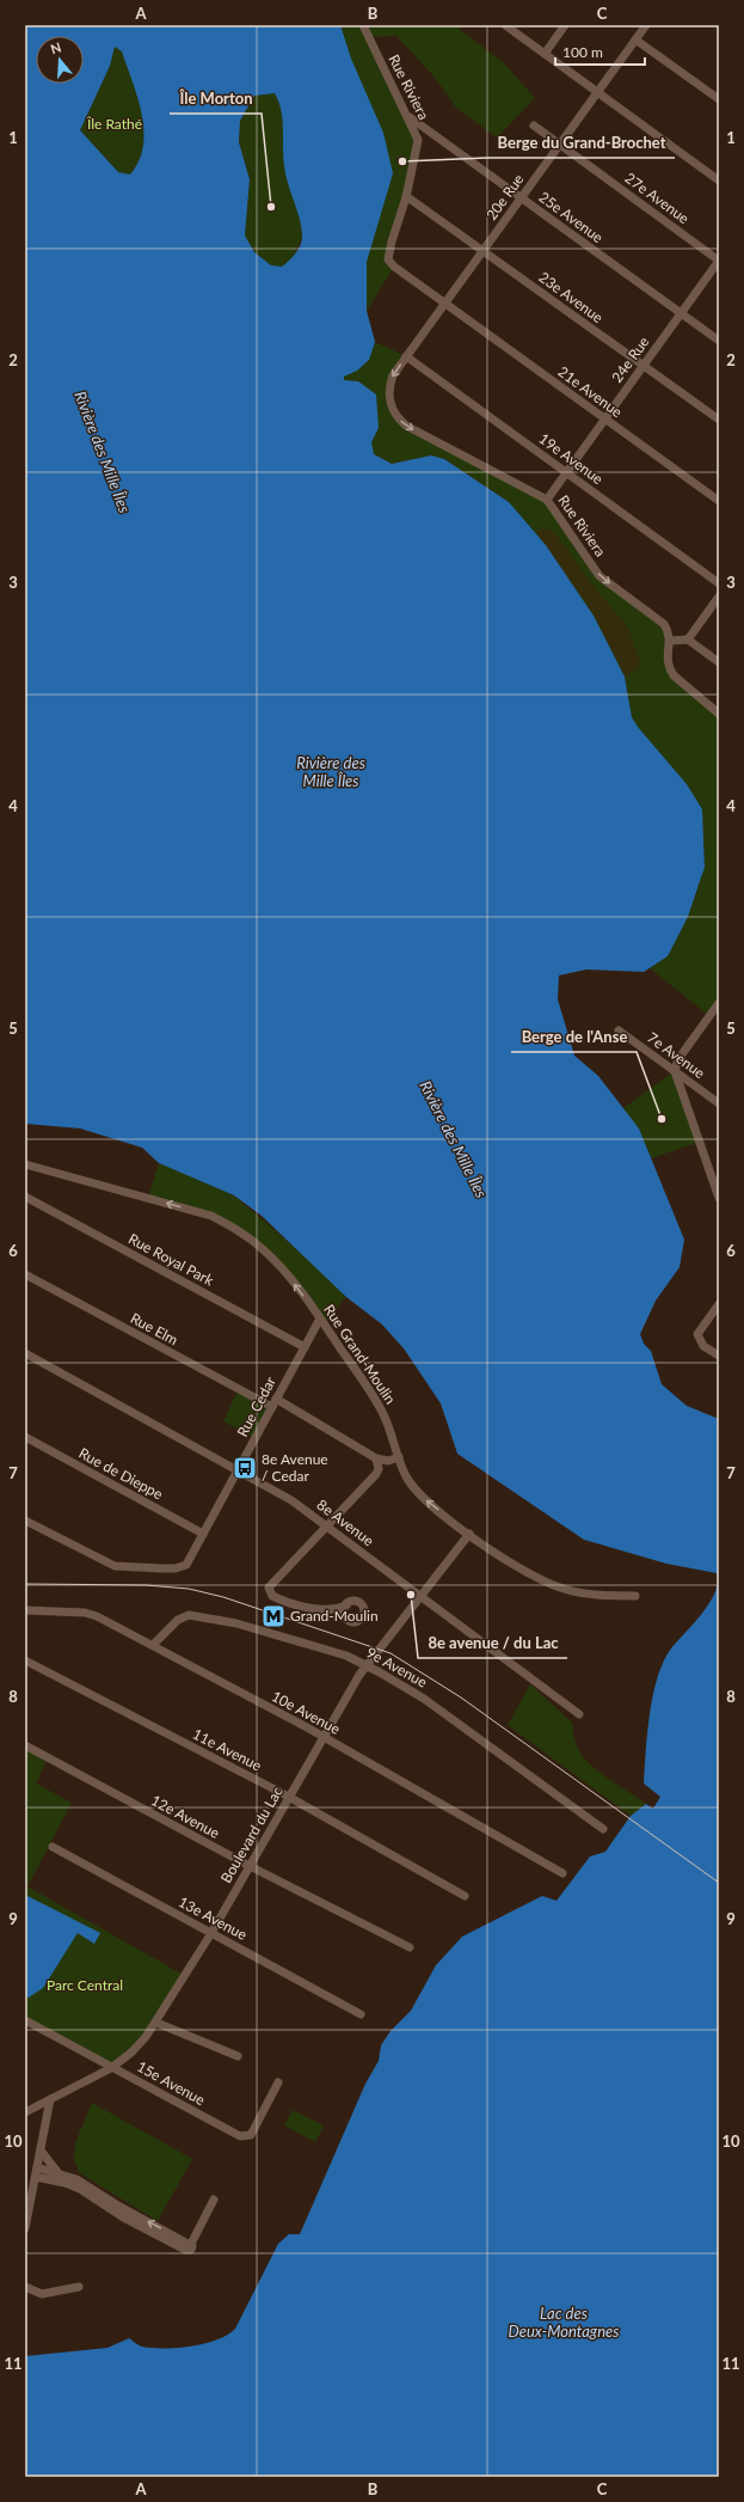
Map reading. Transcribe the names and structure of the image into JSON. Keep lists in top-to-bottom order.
{
  "streets": {
    "street": [
      "Rue Riviera",
      "20e Rue",
      "27e Avenue",
      "25e Avenue",
      "23e Avenue",
      "24e Rue",
      "21e Avenue",
      "19e Avenue",
      "7e Avenue",
      "Rue Royal Park",
      "Rue Elm",
      "Rue Grand-Moulin",
      "Rue Cedar",
      "Rue de Dieppe",
      "8e Avenue",
      "9e Avenue",
      "10e Avenue",
      "11e Avenue",
      "12e Avenue",
      "Boulevard du Lac",
      "13e Avenue",
      "15e Avenue"
    ]
  },
  "crossings": [
    ["Rue Riviera", "20e Rue"],
    ["Rue Riviera", "25e Avenue"],
    ["Rue Riviera", "23e Avenue"],
    ["Rue Riviera", "24e Rue"],
    ["Rue Riviera", "21e Avenue"],
    ["20e Rue", "27e Avenue"],
    ["20e Rue", "25e Avenue"],
    ["20e Rue", "23e Avenue"],
    ["20e Rue", "21e Avenue"],
    ["20e Rue", "19e Avenue"],
    ["27e Avenue", "24e Rue"],
    ["25e Avenue", "24e Rue"],
    ["23e Avenue", "24e Rue"],
    ["24e Rue", "21e Avenue"],
    ["24e Rue", "19e Avenue"],
    ["Rue Royal Park", "Rue Cedar"],
    ["Rue Elm", "Rue Cedar"],
    ["Rue Grand-Moulin", "Rue Cedar"],
    ["Rue Grand-Moulin", "Boulevard du Lac"],
    ["Rue Cedar", "Rue de Dieppe"],
    ["Rue Cedar", "8e Avenue"],
    ["8e Avenue", "Boulevard du Lac"],
    ["9e Avenue", "10e Avenue"],
    ["10e Avenue", "Boulevard du Lac"],
    ["11e Avenue", "Boulevard du Lac"],
    ["12e Avenue", "Boulevard du Lac"],
    ["Boulevard du Lac", "13e Avenue"],
    ["Boulevard du Lac", "15e Avenue"]
  ],
  "one_way": ["Rue Riviera", "Rue Grand-Moulin"],
  "water": ["Rivière des Mille Îles", "Lac des Deux-Montagnes"],
  "parks": ["Île Rathé", "Parc Central"],
  "places": {
    "other": [
      "Berge du Grand-Brochet",
      "Île Morton",
      "Berge de l'Anse",
      "8e avenue / du Lac"
    ],
    "bus stop": ["8e Avenue / Cedar"],
    "metro station": ["Grand-Moulin"]
  },
  "scale_bar": "100 m",
  "north": "top",
  "grid": {
    "columns": ["A", "B", "C"],
    "rows": [
      "1",
      "2",
      "3",
      "4",
      "5",
      "6",
      "7",
      "8",
      "9",
      "10",
      "11"
    ]
  }
}
